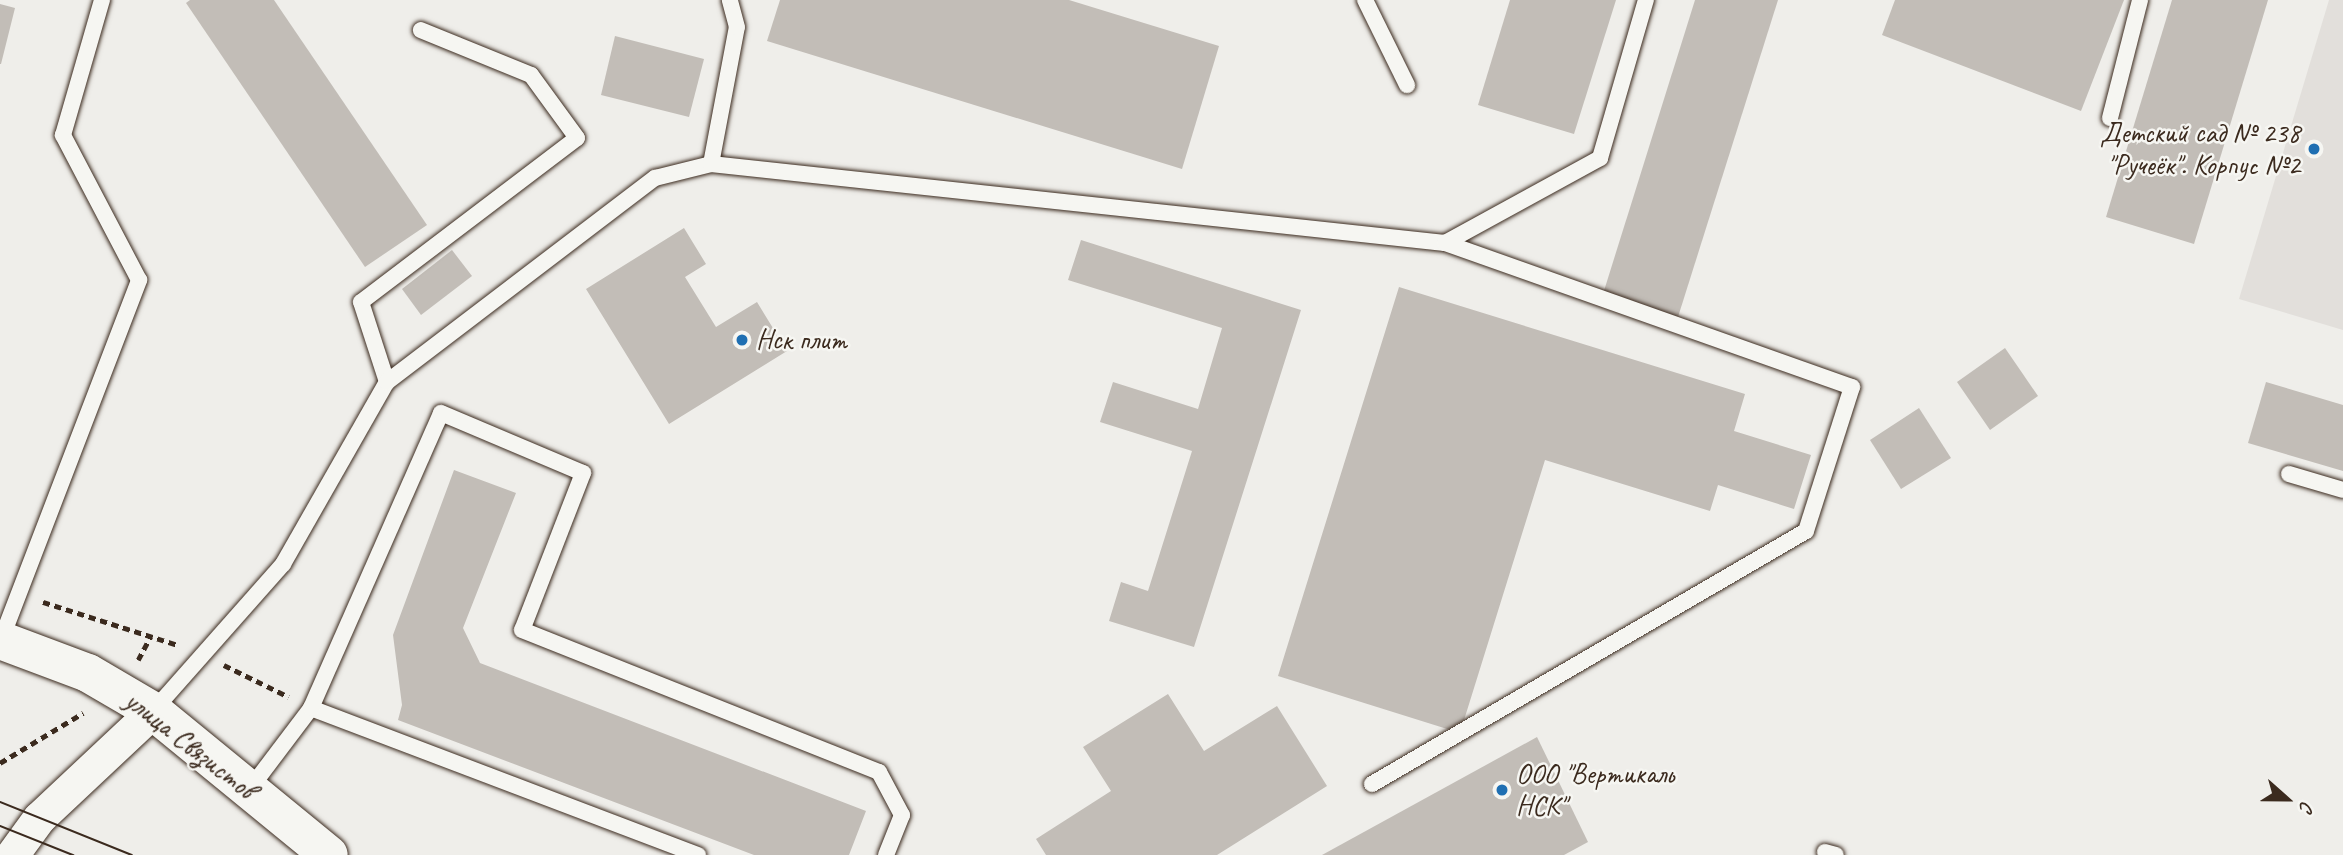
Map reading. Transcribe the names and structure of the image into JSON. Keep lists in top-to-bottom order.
{
  "streets": {
    "street": ["улица Связистов"]
  },
  "places": ["Детский сад № 238 \"Ручеёк\". Корпус №2", "Нск плит", "ООО \"Вертикаль НСК\""],
  "north": "right"
}
